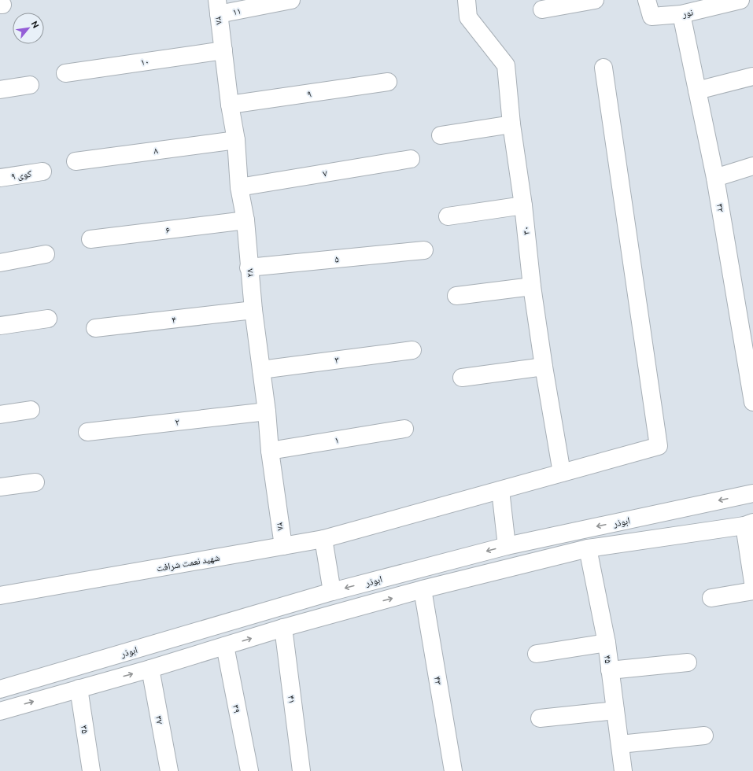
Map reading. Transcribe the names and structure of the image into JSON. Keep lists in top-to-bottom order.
{
  "streets": {
    "street": [
      "۱۱",
      "نور",
      "۲۸",
      "۱۰",
      "۹",
      "۸",
      "۷",
      "کوی ۹",
      "۳۲",
      "۶",
      "۳۰",
      "۵",
      "۴",
      "۳",
      "۲",
      "۱",
      "ابوذر",
      "شهید نعمت شرافت",
      "۴۵",
      "۴۳",
      "۴۱",
      "۳۹",
      "۳۷",
      "۳۵"
    ]
  },
  "crossings": [
    ["۱۱", "۲۸"],
    ["نور", "۳۲"],
    ["۲۸", "۱۰"],
    ["۲۸", "۹"],
    ["۲۸", "۸"],
    ["۲۸", "۷"],
    ["۲۸", "۶"],
    ["۲۸", "۵"],
    ["۲۸", "۴"],
    ["۲۸", "۳"],
    ["۲۸", "۲"],
    ["۲۸", "۱"],
    ["۲۸", "شهید نعمت شرافت"],
    ["۳۰", "شهید نعمت شرافت"]
  ],
  "north": "top right"
}
